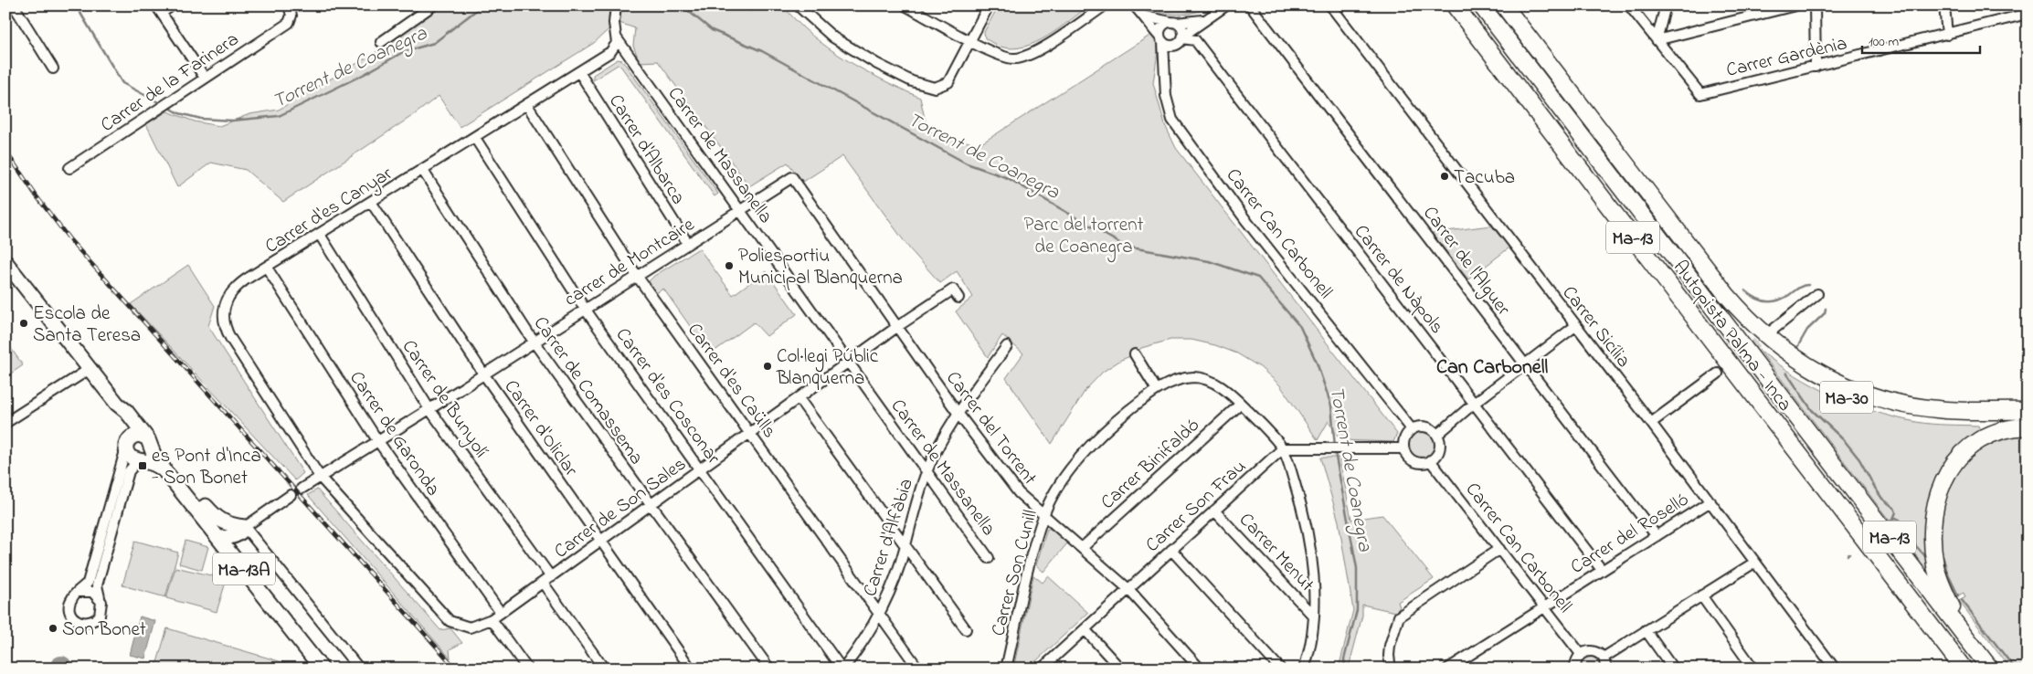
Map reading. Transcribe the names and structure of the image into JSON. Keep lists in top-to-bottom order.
{
  "streets": {
    "highway": ["Ma-13", "Autopista Palma - Inca", "Ma-30"],
    "main road": ["Ma-13A"],
    "street": [
      "Carrer Gardènia",
      "Carrer de la Farinera",
      "Carrer d'Albarca",
      "Carrer de Massanella",
      "Carrer d'es Canyar",
      "Carrer Can Carbonell",
      "Carrer de l'Alguer",
      "carrer de Montcaire",
      "Carrer de Nàpols",
      "Carrer Sicília",
      "Carrer d'es Caülls",
      "Carrer de Comassema",
      "Carrer d'es Cosconar",
      "Carrer de Bunyolí",
      "Carrer d'Oliclar",
      "Carrer del Torrent",
      "Carrer de Garonda",
      "Carrer Binifaldó",
      "Carrer Son Frau",
      "Carrer de Son Sales",
      "Carrer del Roselló",
      "Carrer d'Alfàbia",
      "Carrer Menut",
      "Carrer Son Cunill"
    ]
  },
  "crossings": [
    ["Carrer d'Albarca", "Carrer d'es Canyar"],
    ["Carrer d'Albarca", "carrer de Montcaire"],
    ["Carrer de Massanella", "Carrer d'es Canyar"],
    ["Carrer de Massanella", "carrer de Montcaire"],
    ["Carrer de Massanella", "Carrer de Son Sales"],
    ["Carrer de Massanella", "Carrer d'Alfàbia"],
    ["Carrer d'es Canyar", "carrer de Montcaire"],
    ["Carrer d'es Canyar", "Carrer d'es Caülls"],
    ["Carrer d'es Canyar", "Carrer de Comassema"],
    ["Carrer d'es Canyar", "Carrer d'es Cosconar"],
    ["Carrer d'es Canyar", "Carrer de Bunyolí"],
    ["Carrer d'es Canyar", "Carrer d'Oliclar"],
    ["Carrer d'es Canyar", "Carrer de Garonda"],
    ["Carrer d'es Canyar", "Carrer de Son Sales"],
    ["Carrer Can Carbonell", "Carrer de Nàpols"],
    ["Carrer Can Carbonell", "Carrer del Roselló"],
    ["Carrer de l'Alguer", "Carrer del Roselló"],
    ["carrer de Montcaire", "Carrer d'es Caülls"],
    ["carrer de Montcaire", "Carrer de Comassema"],
    ["carrer de Montcaire", "Carrer d'es Cosconar"],
    ["carrer de Montcaire", "Carrer de Bunyolí"],
    ["carrer de Montcaire", "Carrer d'Oliclar"],
    ["carrer de Montcaire", "Carrer del Torrent"],
    ["carrer de Montcaire", "Carrer de Garonda"],
    ["carrer de Montcaire", "Carrer de Son Sales"],
    ["Carrer de Nàpols", "Carrer del Roselló"],
    ["Carrer Sicília", "Carrer del Roselló"],
    ["Autopista Palma - Inca", "Ma-30"],
    ["Carrer d'es Caülls", "Carrer de Son Sales"],
    ["Carrer d'es Caülls", "Carrer d'Alfàbia"],
    ["Carrer de Comassema", "Carrer de Son Sales"],
    ["Carrer d'es Cosconar", "Carrer de Son Sales"],
    ["Carrer d'es Cosconar", "Carrer d'Alfàbia"],
    ["Carrer de Bunyolí", "Carrer de Son Sales"],
    ["Carrer d'Oliclar", "Carrer de Son Sales"],
    ["Carrer del Torrent", "Carrer Binifaldó"],
    ["Carrer del Torrent", "Carrer Son Frau"],
    ["Carrer del Torrent", "Carrer de Son Sales"],
    ["Carrer del Torrent", "Carrer d'Alfàbia"],
    ["Carrer del Torrent", "Carrer Son Cunill"],
    ["Carrer de Garonda", "Carrer de Son Sales"],
    ["Carrer Binifaldó", "Carrer Son Cunill"],
    ["Carrer Son Frau", "Carrer Menut"],
    ["Carrer Son Frau", "Carrer Son Cunill"],
    ["Carrer Menut", "Carrer Son Cunill"]
  ],
  "districts": ["Can Carbonell"],
  "water": ["Torrent de Coanegra"],
  "parks": ["Parc del torrent de Coanegra"],
  "places": {
    "other": [
      "Tacuba",
      "Poliesportiu Municipal Blanquerna",
      "Escola de Santa Teresa",
      "Col·legi Públic Blanquerna",
      "Son Bonet"
    ],
    "transit": ["es Pont d'Inca - Son Bonet"]
  },
  "scale_bar": "100 m"
}
